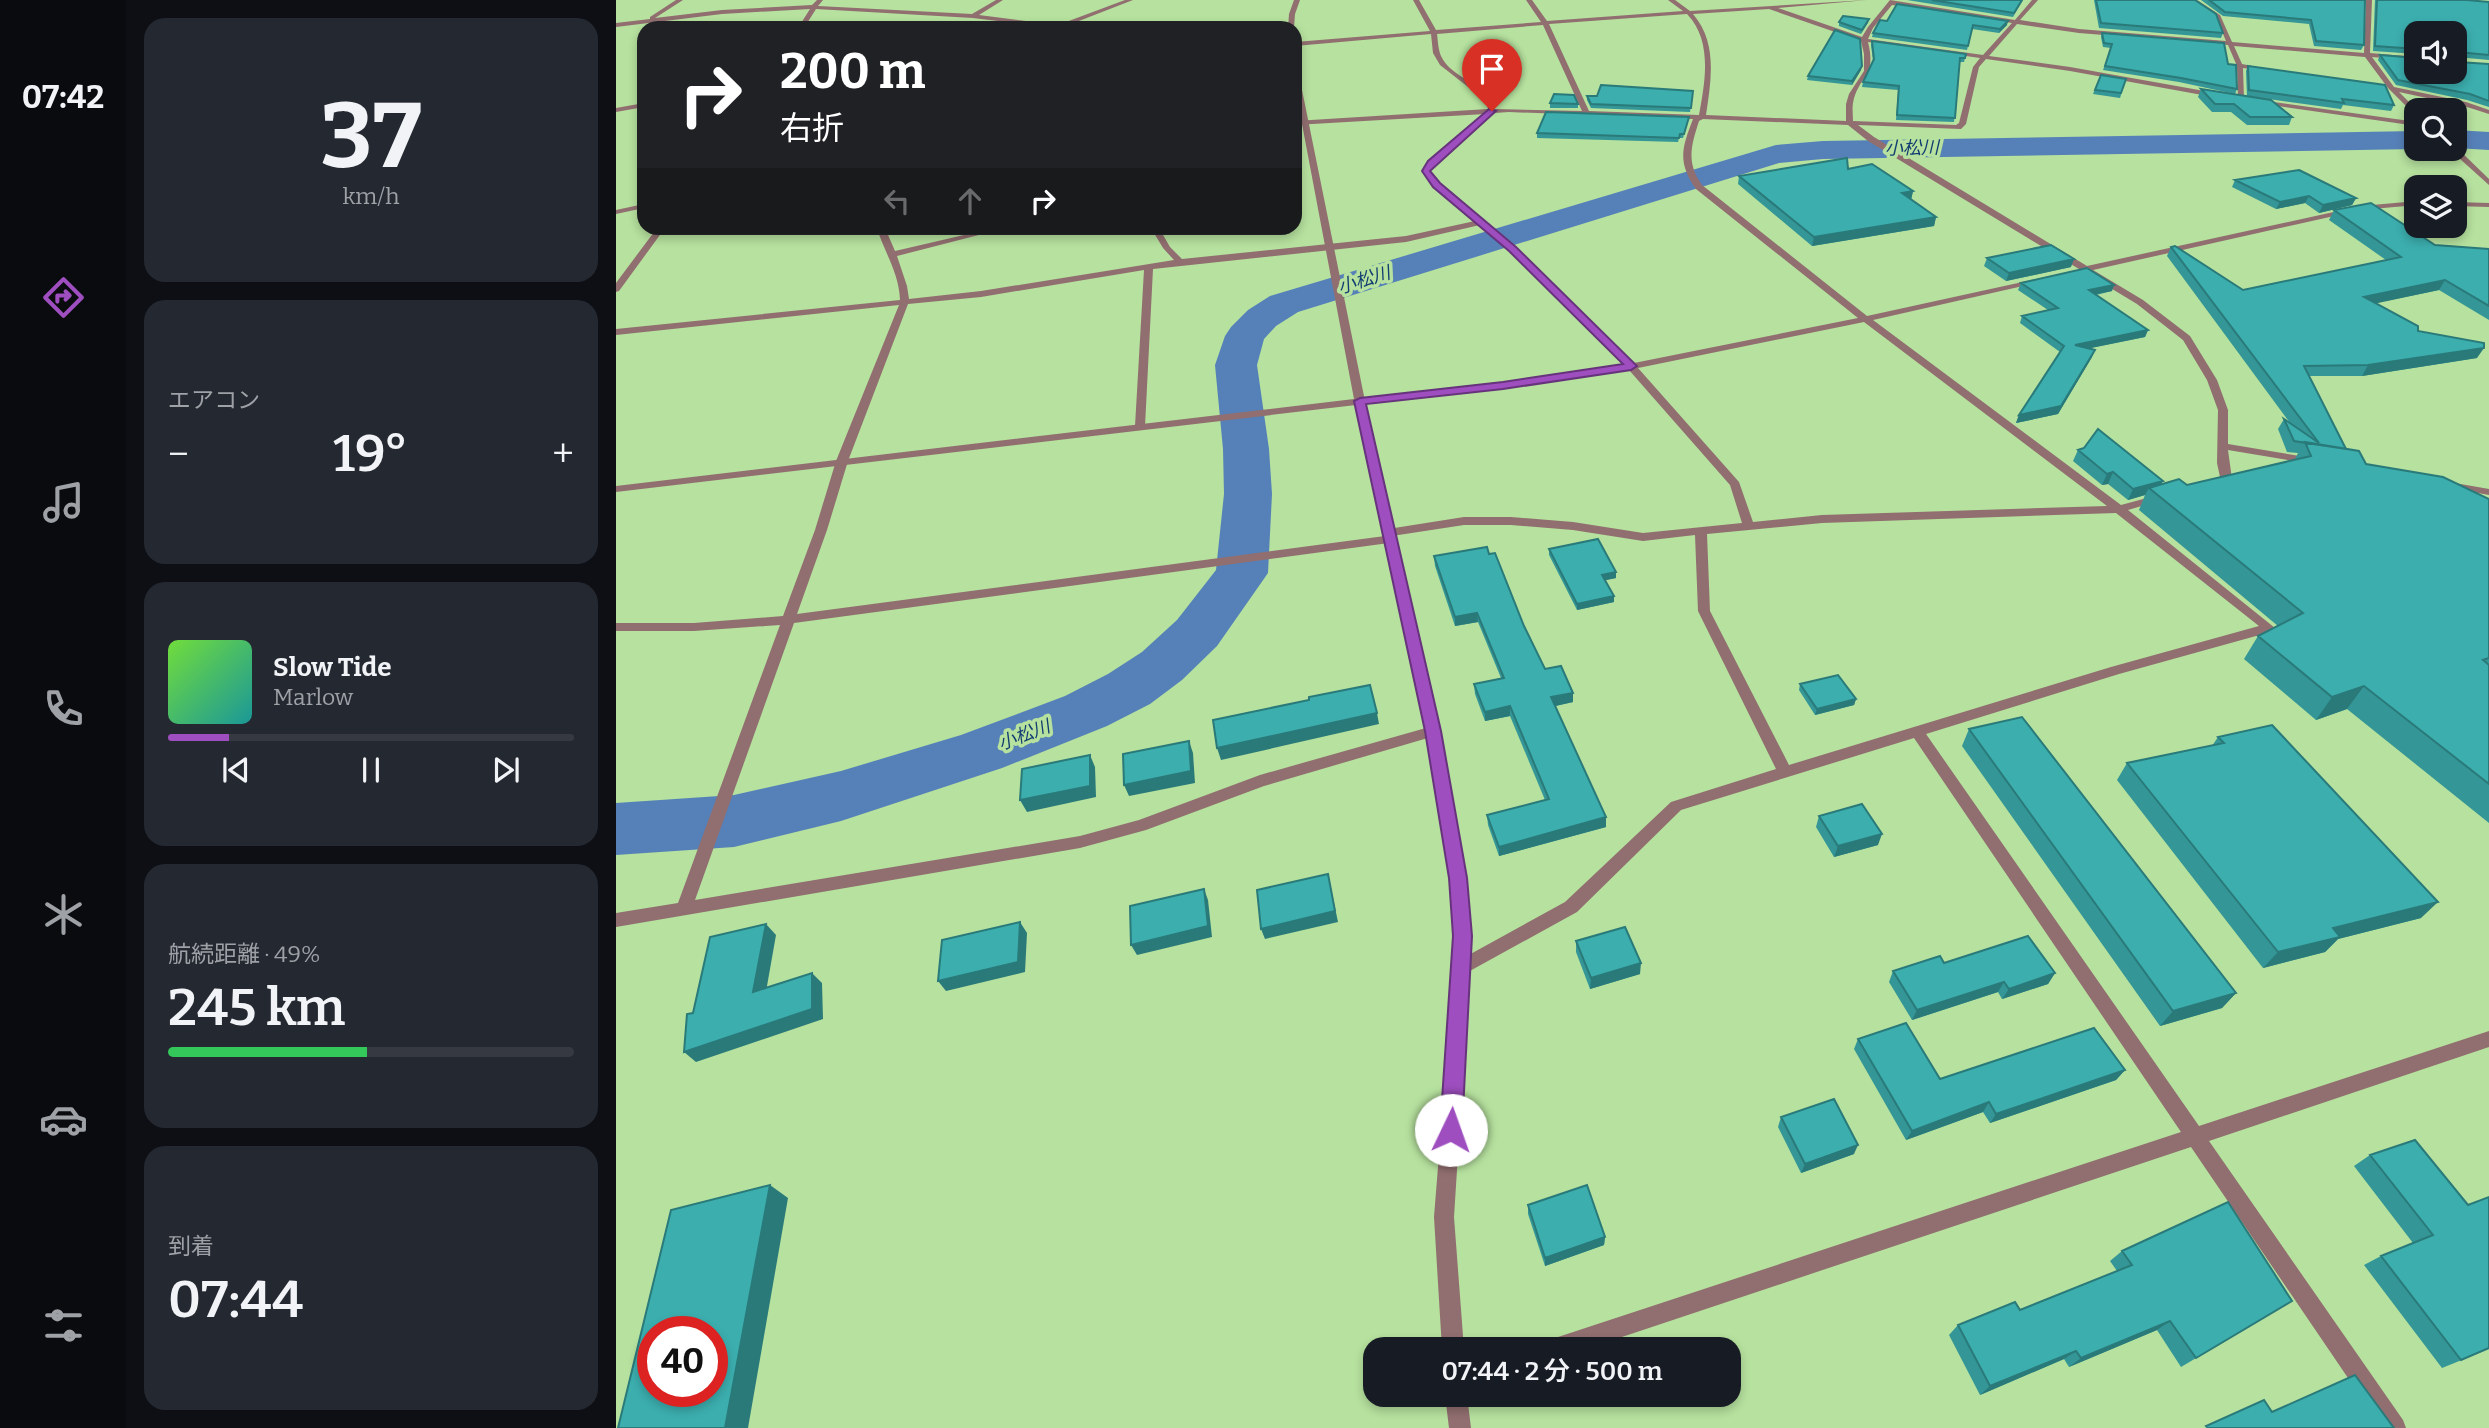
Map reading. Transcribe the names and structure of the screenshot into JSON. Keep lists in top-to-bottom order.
{
  "water": ["小松川"],
  "page": {
    "tabs": "07:42",
    "tile": [
      ["37", "km/h"],
      "エアコン",
      ["航続距離 · 49%", "245 km"],
      ["到着", "07:44"]
    ],
    "turn": ["200 m", "右折"],
    "heat": ["−", "19°", "+"],
    "song": ["Slow Tide", "Marlow"],
    "limit": "40",
    "trip": "07:44 · 2 分 · 500 m"
  }
}
